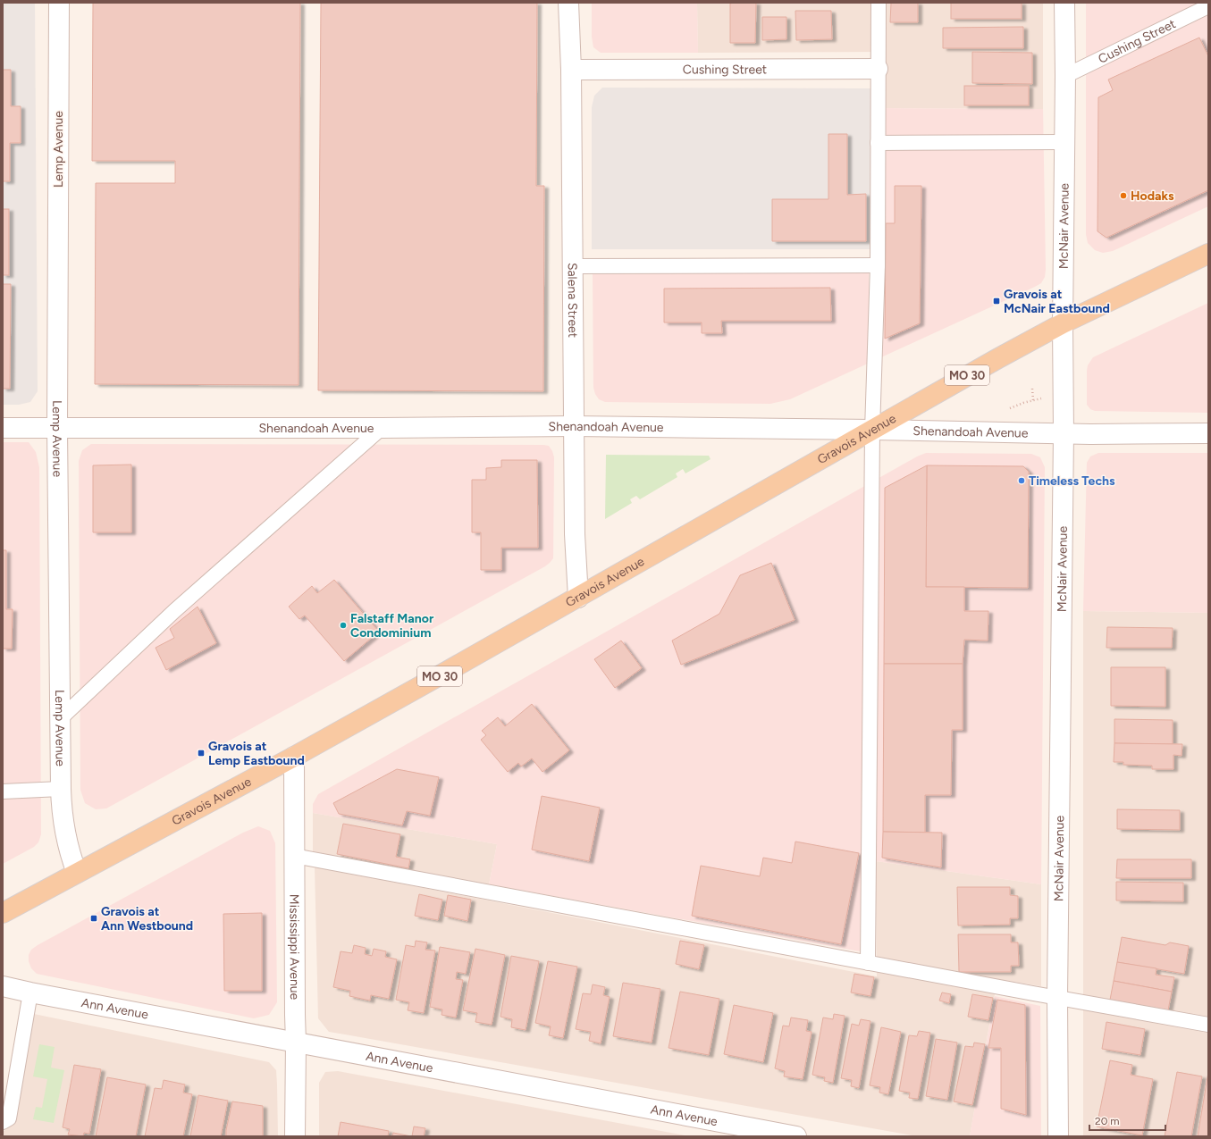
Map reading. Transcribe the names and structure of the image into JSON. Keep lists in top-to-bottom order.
{
  "streets": {
    "main road": ["MO 30", "Gravois Avenue"],
    "street": [
      "Cushing Street",
      "Lemp Avenue",
      "McNair Avenue",
      "Salena Street",
      "Shenandoah Avenue",
      "Mississippi Avenue",
      "Ann Avenue"
    ]
  },
  "crossings": [
    ["Cushing Street", "McNair Avenue"],
    ["Cushing Street", "Salena Street"],
    ["Lemp Avenue", "Shenandoah Avenue"],
    ["Lemp Avenue", "Gravois Avenue"],
    ["McNair Avenue", "Shenandoah Avenue"],
    ["McNair Avenue", "Gravois Avenue"],
    ["Salena Street", "Shenandoah Avenue"],
    ["Salena Street", "Gravois Avenue"],
    ["Shenandoah Avenue", "Gravois Avenue"],
    ["Gravois Avenue", "Mississippi Avenue"],
    ["Mississippi Avenue", "Ann Avenue"]
  ],
  "places": {
    "other": ["Hodaks", "Timeless Techs", "Falstaff Manor Condominium"],
    "transit": ["Gravois at McNair Eastbound", "Gravois at Lemp Eastbound", "Gravois at Ann Westbound"]
  },
  "scale_bar": "20 m"
}
